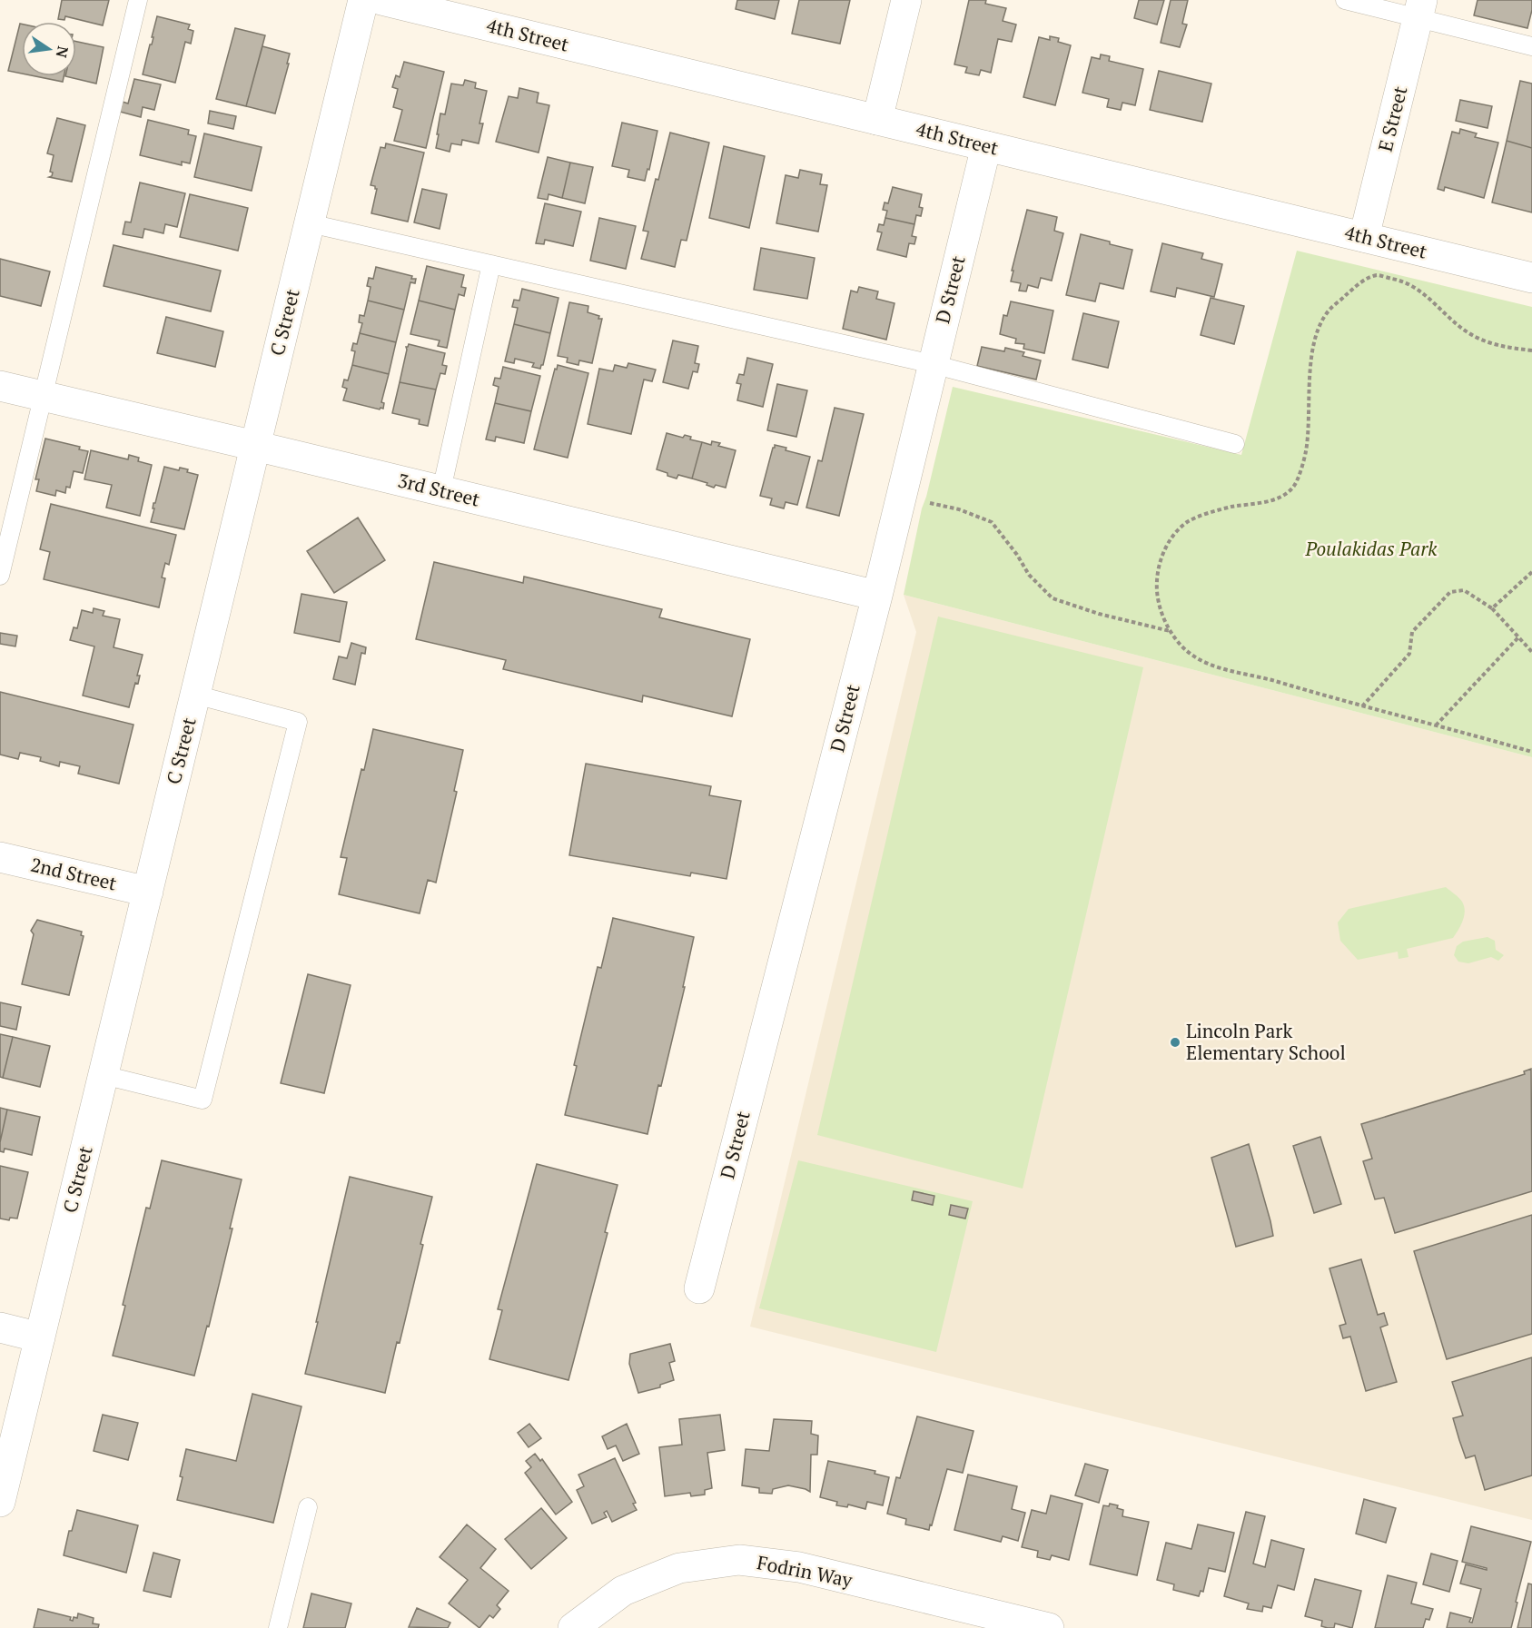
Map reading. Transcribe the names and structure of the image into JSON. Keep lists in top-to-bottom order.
{
  "streets": {
    "street": [
      "4th Street",
      "E Street",
      "D Street",
      "C Street",
      "3rd Street",
      "2nd Street",
      "Fodrin Way"
    ]
  },
  "crossings": [
    ["4th Street", "E Street"],
    ["4th Street", "D Street"],
    ["4th Street", "C Street"],
    ["D Street", "3rd Street"],
    ["C Street", "3rd Street"],
    ["C Street", "2nd Street"]
  ],
  "parks": ["Poulakidas Park"],
  "places": ["Lincoln Park Elementary School"],
  "north": "right"
}
